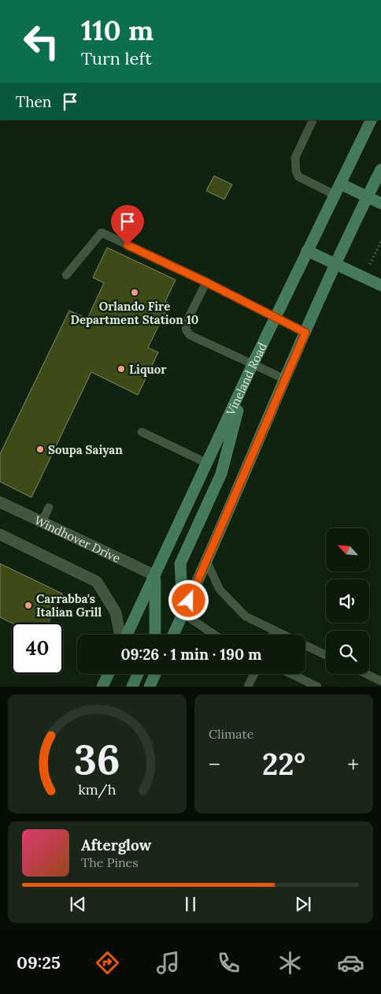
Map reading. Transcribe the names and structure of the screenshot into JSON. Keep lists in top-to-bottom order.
{
  "streets": {
    "street": ["Vineland Road", "Windhover Drive"]
  },
  "crossings": [
    ["Vineland Road", "Windhover Drive"]
  ],
  "places": [
    "Orlando Fire Department Station 10",
    "Liquor",
    "Soupa Saiyan",
    "Carrabba's Italian Grill"
  ],
  "north": "top left",
  "page": {
    "turn": ["110 m", "Turn left"],
    "then": "Then",
    "limit": "40",
    "trip": "09:26 · 1 min · 190 m",
    "tile": "Climate",
    "heat": ["−", "22°", "+"],
    "song": ["Afterglow", "The Pines"],
    "tabs": "09:25",
    "gauge": ["36", "km/h"]
  }
}
